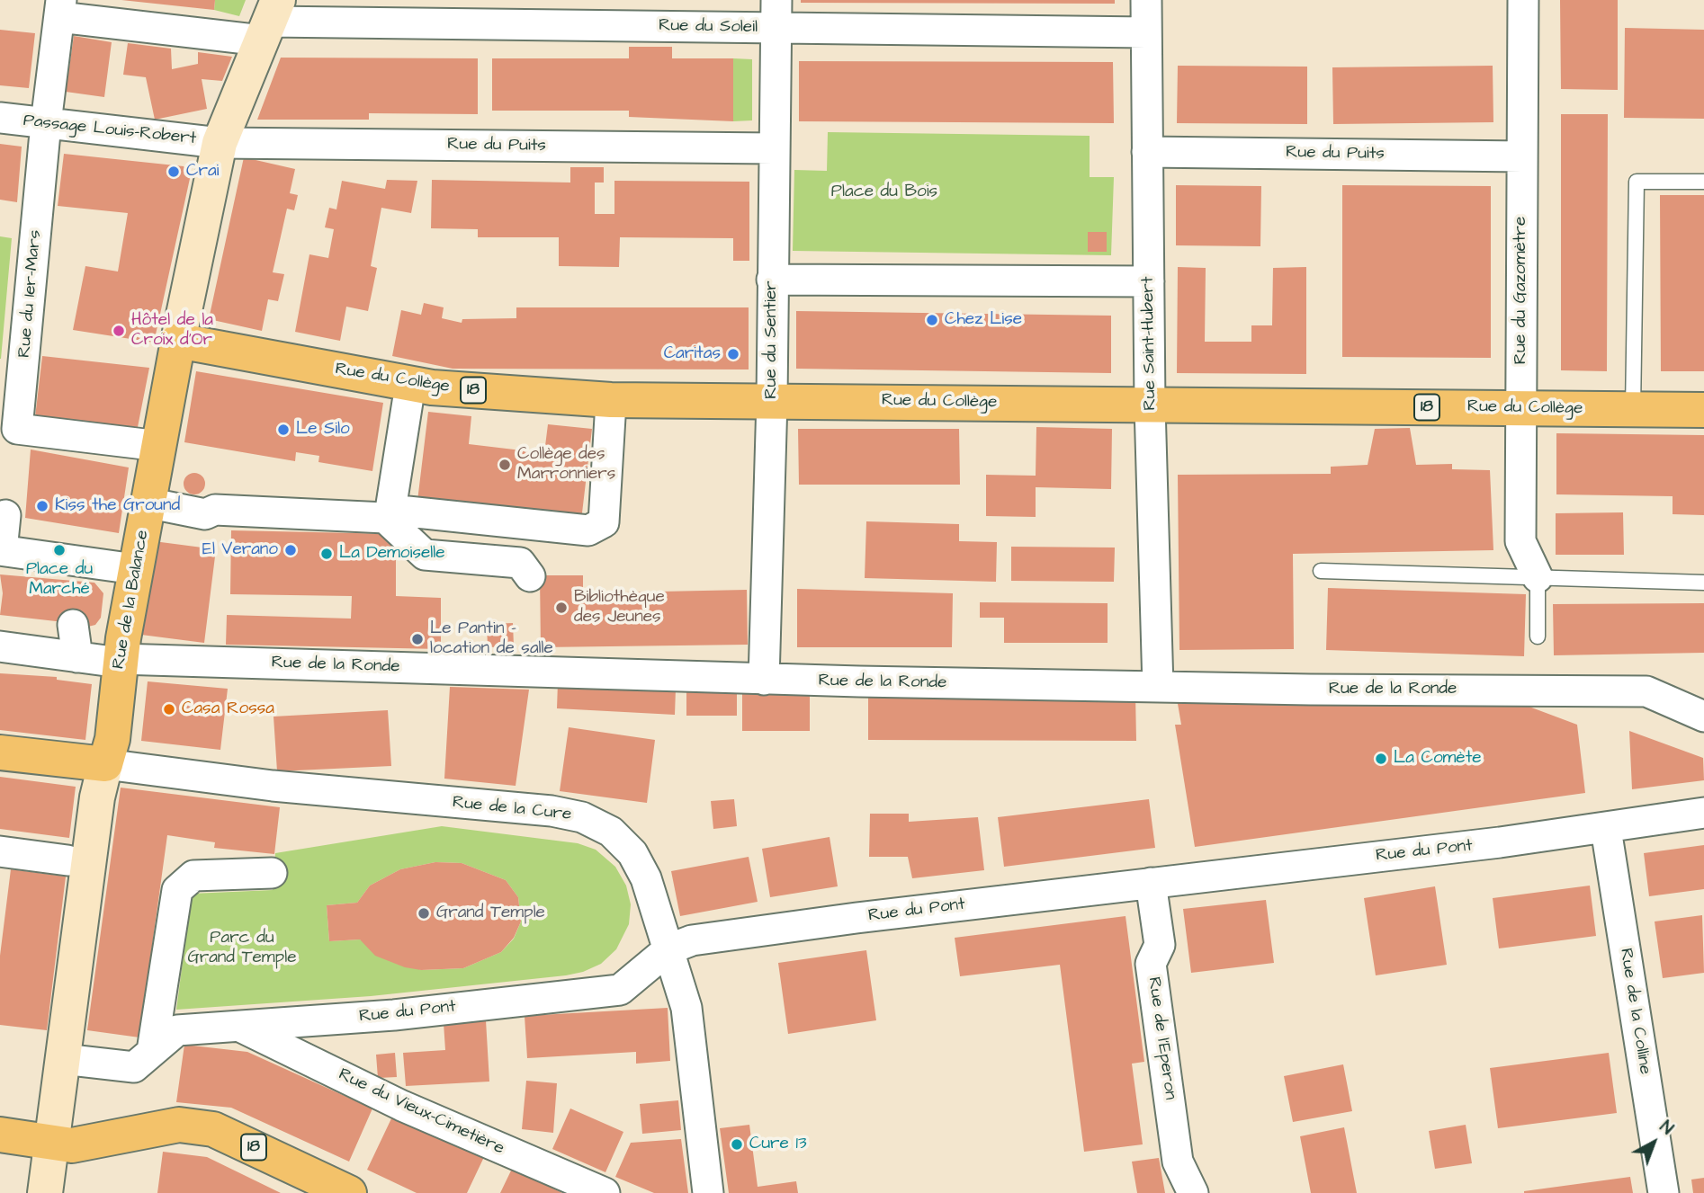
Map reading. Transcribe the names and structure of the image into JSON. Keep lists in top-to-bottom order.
{
  "streets": {
    "main road": ["Rue du Collège", "18", "Rue de la Balance"],
    "street": [
      "Rue du Soleil",
      "Passage Louis-Robert",
      "Rue du Puits",
      "Rue du Gazomètre",
      "Rue du 1er-Mars",
      "Rue du Sentier",
      "Rue Saint-Hubert",
      "Rue de la Ronde",
      "Rue de la Cure",
      "Rue du Pont",
      "Rue de la Colline",
      "Rue de l'Eperon",
      "Rue du Vieux-Cimetière"
    ]
  },
  "crossings": [
    ["Rue du Soleil", "Rue du 1er-Mars"],
    ["Rue du Soleil", "Rue du Sentier"],
    ["Rue du Soleil", "Rue Saint-Hubert"],
    ["Rue du Soleil", "Rue de la Balance"],
    ["Passage Louis-Robert", "Rue du Puits"],
    ["Passage Louis-Robert", "Rue du 1er-Mars"],
    ["Passage Louis-Robert", "Rue de la Balance"],
    ["Rue du Puits", "Rue du Gazomètre"],
    ["Rue du Puits", "Rue du Sentier"],
    ["Rue du Puits", "Rue Saint-Hubert"],
    ["Rue du Puits", "Rue de la Balance"],
    ["Rue du Gazomètre", "Rue du Collège"],
    ["Rue du 1er-Mars", "Rue de la Balance"],
    ["Rue du Sentier", "Rue du Collège"],
    ["Rue du Sentier", "Rue de la Ronde"],
    ["Rue Saint-Hubert", "Rue du Collège"],
    ["Rue Saint-Hubert", "Rue de la Ronde"],
    ["Rue du Collège", "Rue de la Balance"],
    ["18", "Rue de la Balance"],
    ["Rue de la Balance", "Rue de la Ronde"],
    ["Rue de la Balance", "Rue de la Cure"],
    ["Rue de la Balance", "Rue du Pont"],
    ["Rue de la Cure", "Rue du Pont"],
    ["Rue du Pont", "Rue de la Colline"],
    ["Rue du Pont", "Rue de l'Eperon"],
    ["Rue du Pont", "Rue du Vieux-Cimetière"]
  ],
  "parks": ["Place du Bois", "Parc du Grand Temple"],
  "places": [
    "Crai",
    "Chez Lise",
    "Hôtel de la Croix d'Or",
    "Caritas",
    "Le Silo",
    "Collège des Marronniers",
    "Kiss the Ground",
    "Place du Marché",
    "El Verano",
    "La Demoiselle",
    "Bibliothèque des Jeunes",
    "Le Pantin - location de salle",
    "Casa Rossa",
    "La Comète",
    "Grand Temple",
    "Cure 13"
  ],
  "north": "top right"
}
